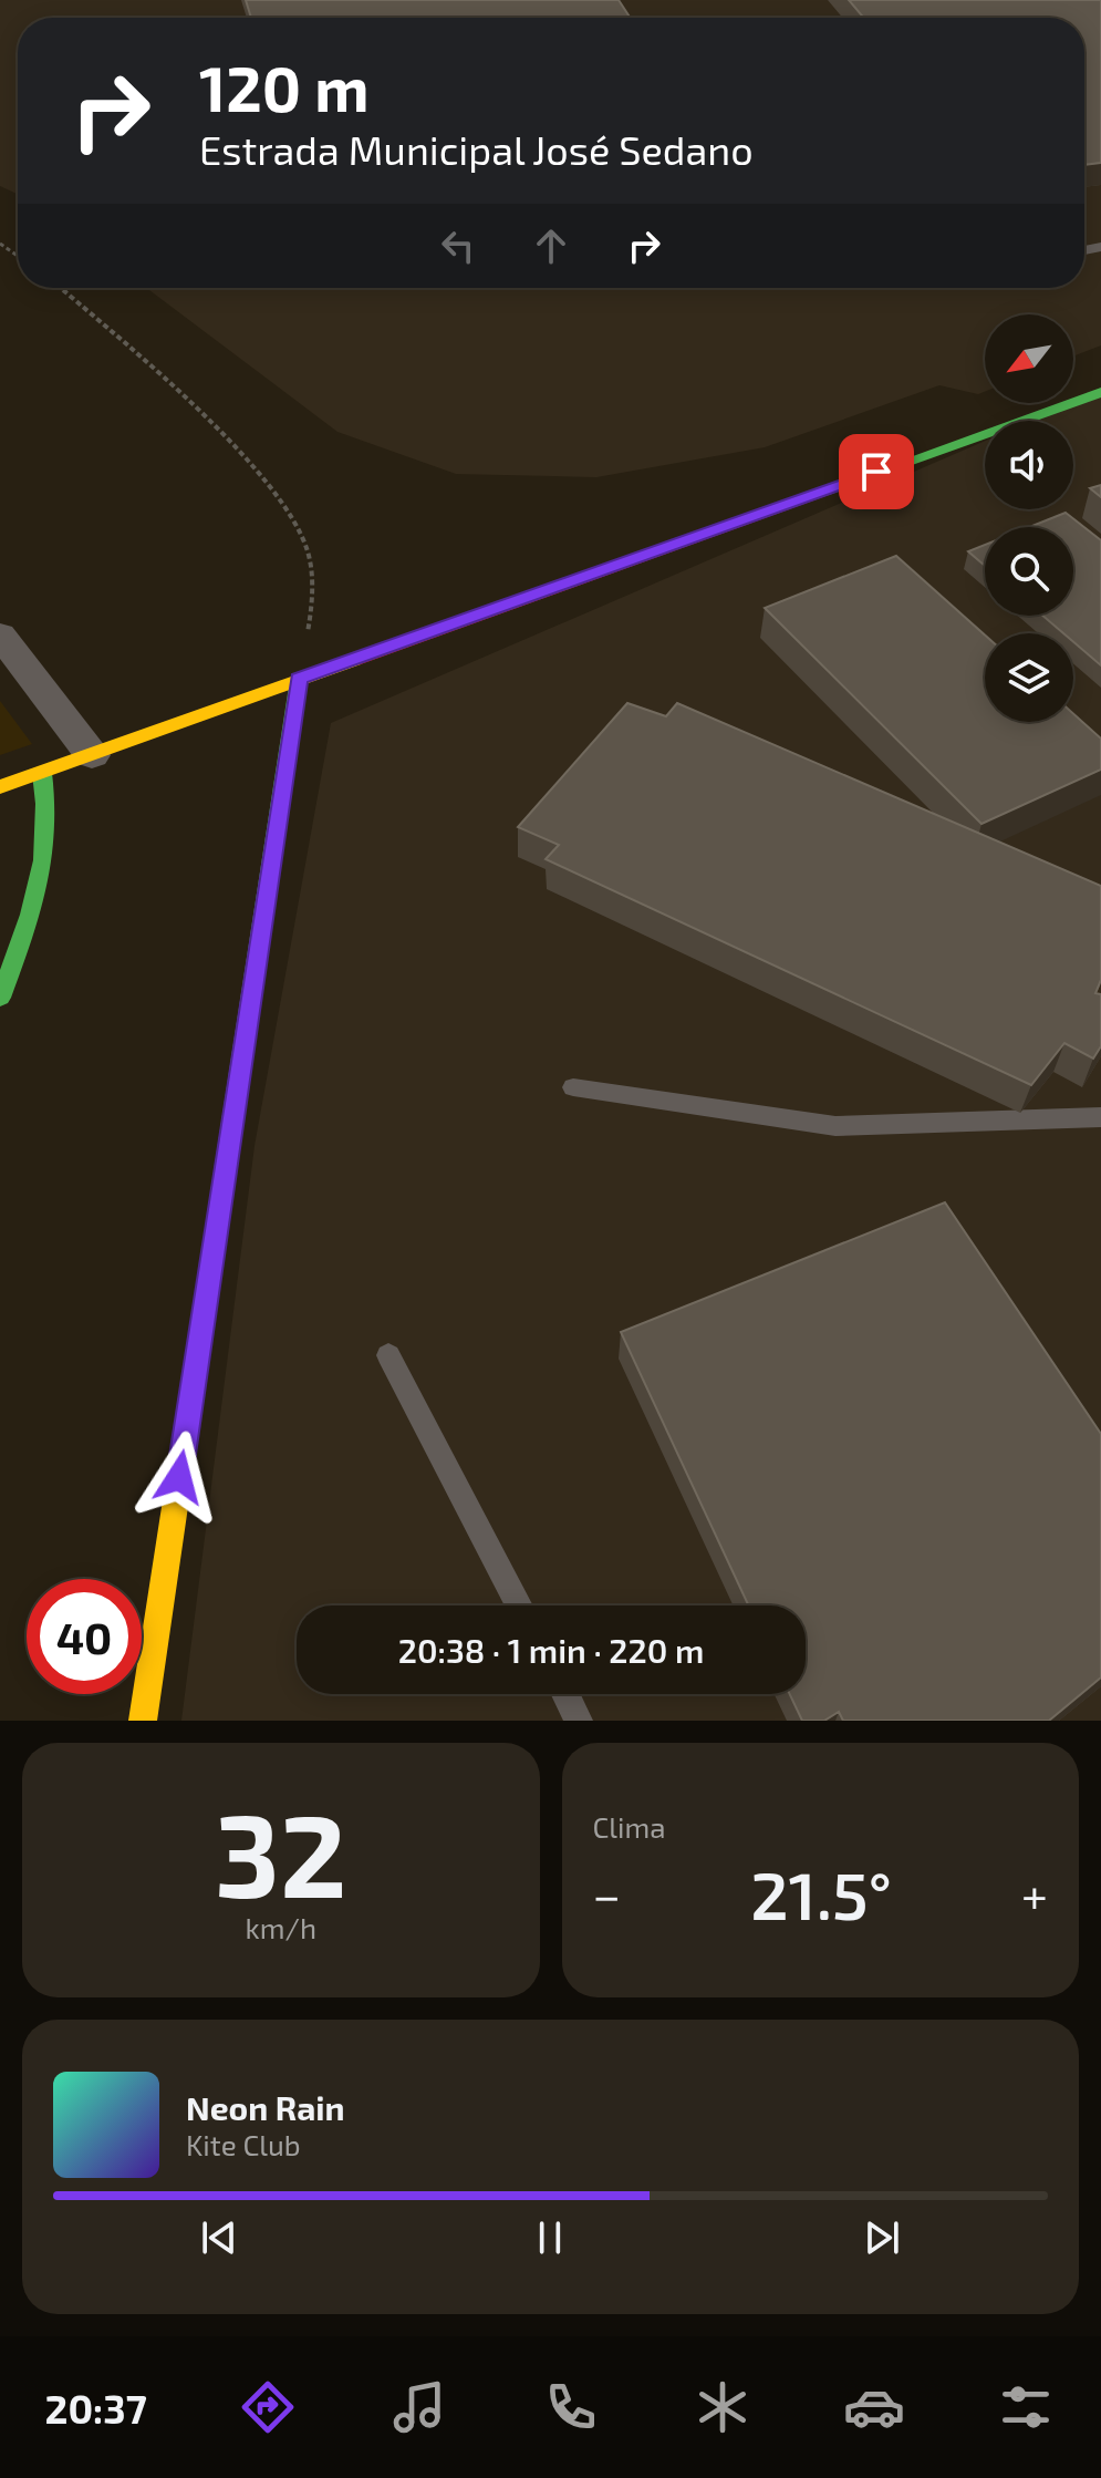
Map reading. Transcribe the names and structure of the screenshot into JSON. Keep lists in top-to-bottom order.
{
  "north": "bottom left",
  "page": {
    "turn": ["120 m", "Estrada Municipal José Sedano"],
    "limit": "40",
    "trip": "20:38 · 1 min · 220 m",
    "tile": [
      ["32", "km/h"],
      "Clima"
    ],
    "heat": ["−", "21.5°", "+"],
    "song": ["Neon Rain", "Kite Club"],
    "tabs": "20:37"
  }
}
